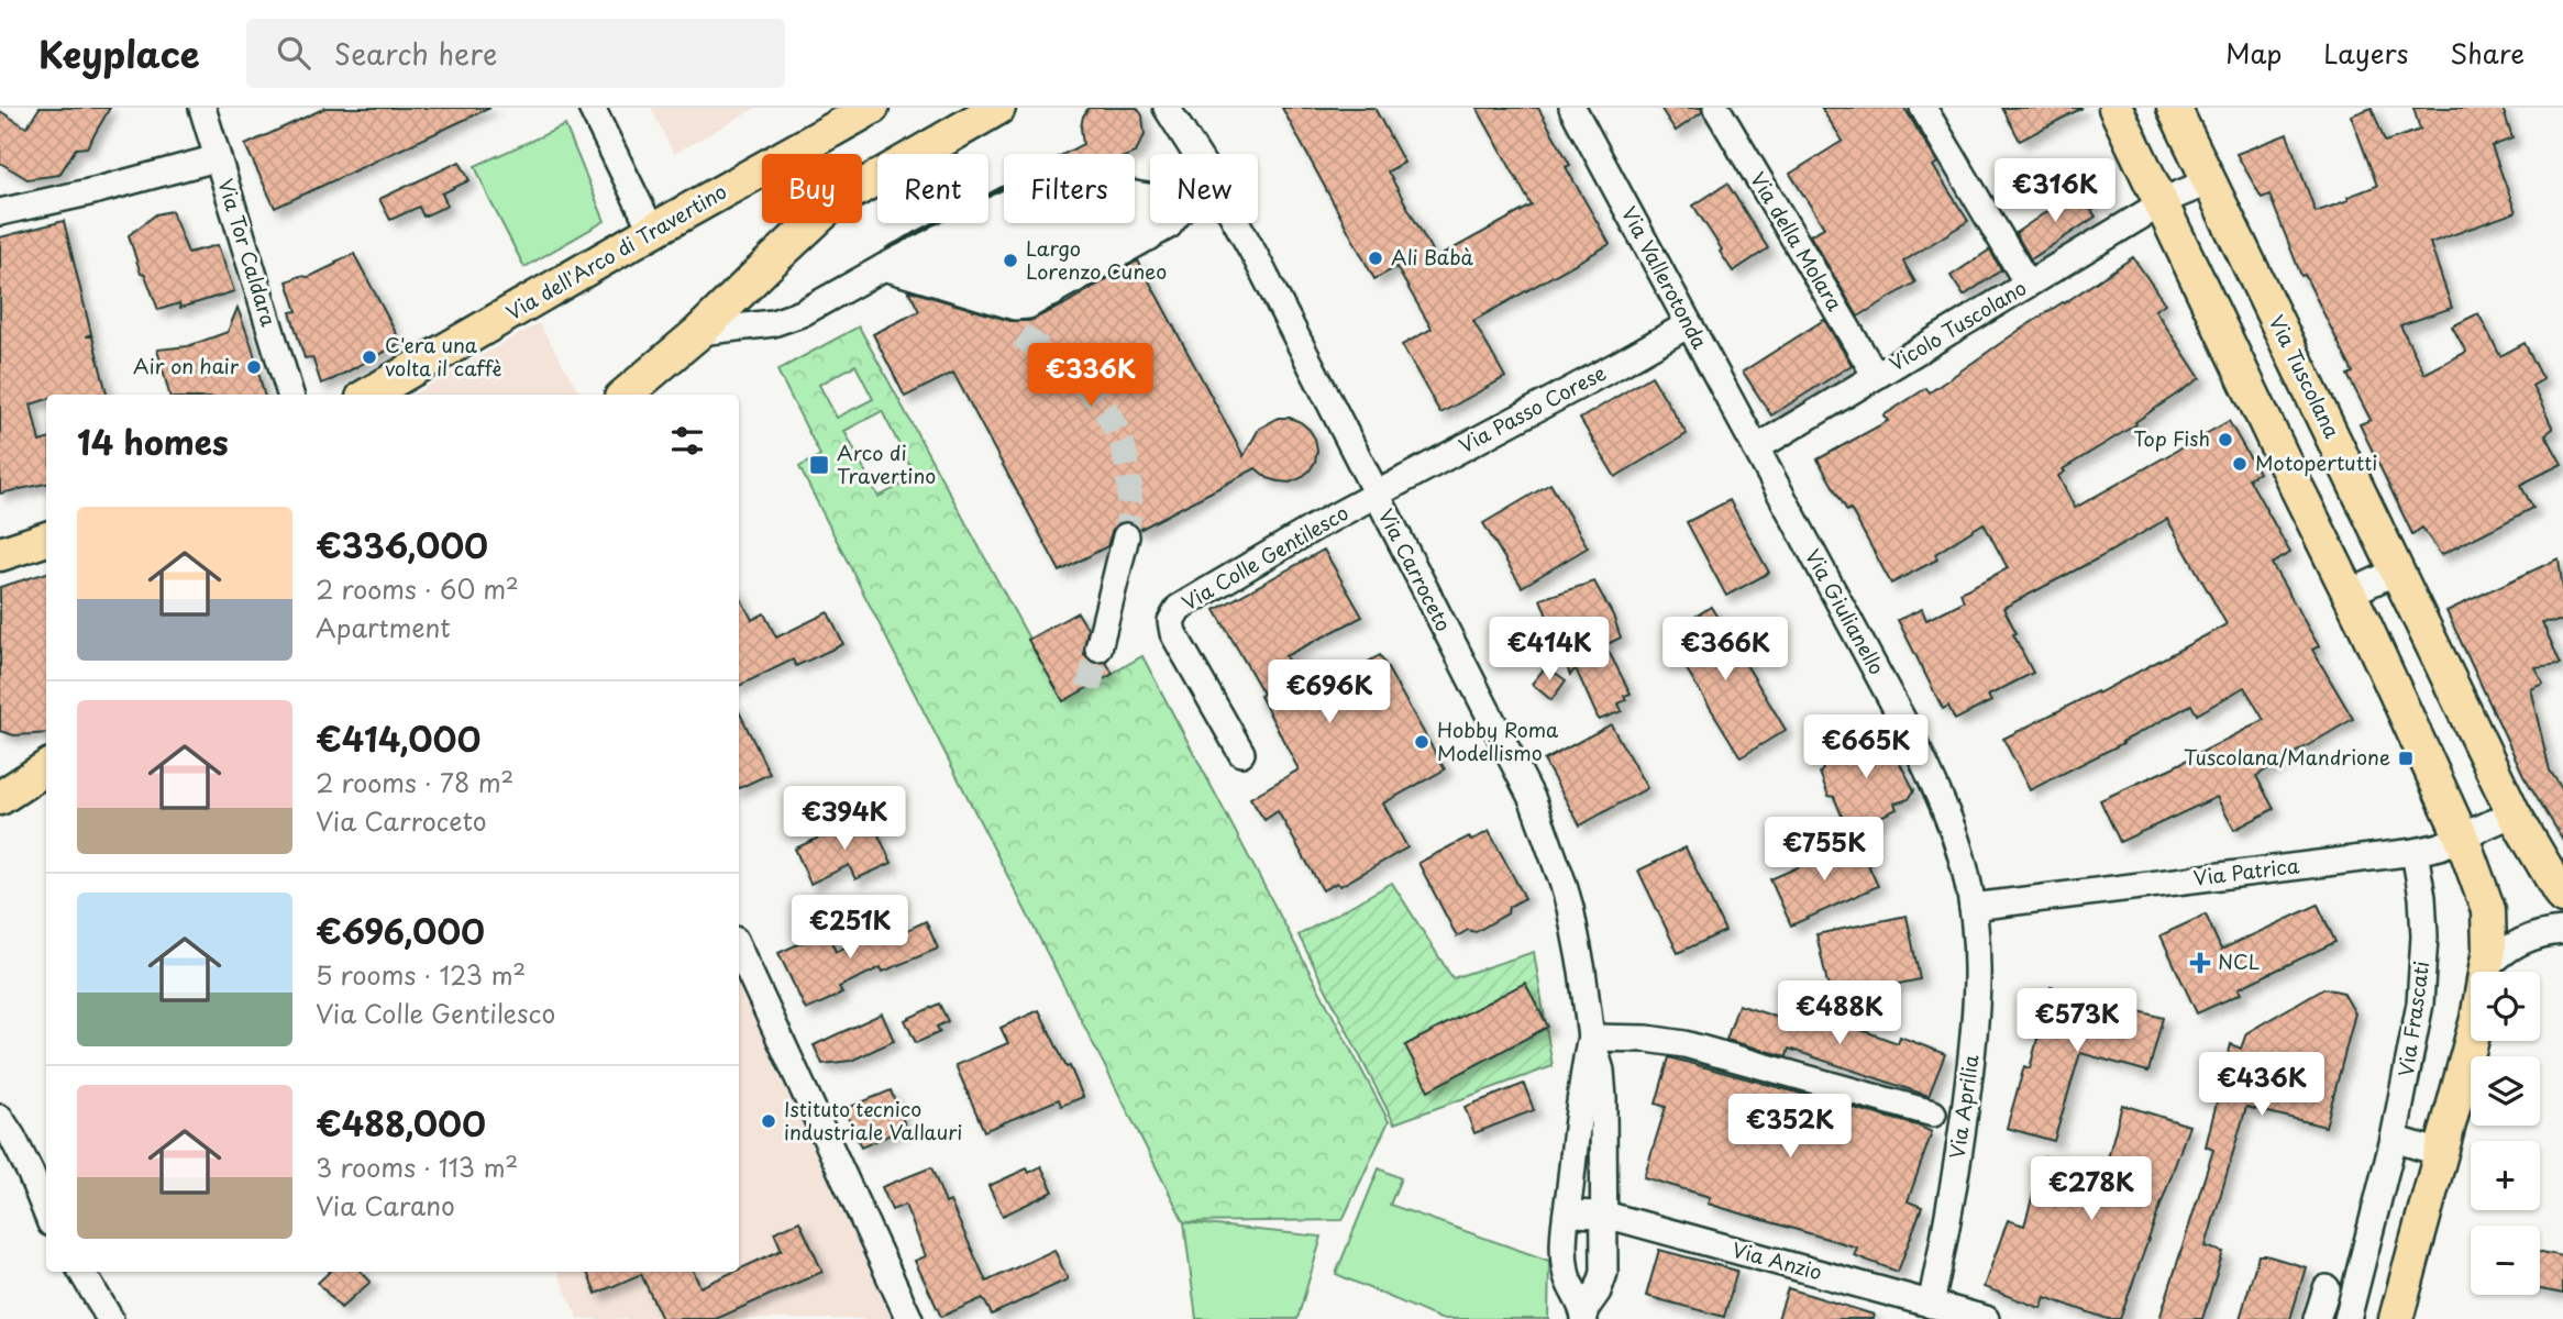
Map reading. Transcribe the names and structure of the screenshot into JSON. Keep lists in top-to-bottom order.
{
  "streets": {
    "main road": ["Via dell'Arco di Travertino", "Via Tuscolana"],
    "street": [
      "Via della Molara",
      "Via Tor Caldara",
      "Via Vallerotonda",
      "Vicolo Tuscolano",
      "Via Passo Corese",
      "Via Colle Gentilesco",
      "Via Carroceto",
      "Via Giulianello",
      "Via Patrica",
      "Via Frascati",
      "Via Aprilia",
      "Via Anzio"
    ]
  },
  "crossings": [
    ["Via della Molara", "Vicolo Tuscolano"],
    ["Via Vallerotonda", "Vicolo Tuscolano"],
    ["Via Vallerotonda", "Via Passo Corese"],
    ["Via Vallerotonda", "Via Giulianello"],
    ["Vicolo Tuscolano", "Via Giulianello"],
    ["Via Tuscolana", "Via Patrica"],
    ["Via Passo Corese", "Via Colle Gentilesco"],
    ["Via Passo Corese", "Via Carroceto"],
    ["Via Colle Gentilesco", "Via Carroceto"],
    ["Via Carroceto", "Via Anzio"],
    ["Via Giulianello", "Via Patrica"],
    ["Via Giulianello", "Via Aprilia"],
    ["Via Patrica", "Via Frascati"],
    ["Via Patrica", "Via Aprilia"],
    ["Via Aprilia", "Via Anzio"]
  ],
  "places": {
    "other": [
      "Ali Babà",
      "Largo Lorenzo Cuneo",
      "C'era una volta il caffè",
      "Air on hair",
      "Top Fish",
      "Motopertutti",
      "Hobby Roma Modellismo",
      "Istituto tecnico industriale Vallauri"
    ],
    "transit": ["Arco di Travertino", "Tuscolana/Mandrione"],
    "health": ["NCL"]
  },
  "page": {
    "header": "Keyplace",
    "search": "Search here",
    "nav": ["Map", "Layers", "Share"],
    "chip": [
      "Buy",
      "Rent",
      "Filters",
      "New"
    ],
    "price": [
      "€316K",
      "€336K",
      "€414K",
      "€366K",
      "€696K",
      "€665K",
      "€394K",
      "€755K",
      "€251K",
      "€488K",
      "€573K",
      "€436K",
      "€352K",
      "€278K"
    ],
    "heading": "14 homes",
    "list": [
      {
        "name": "€336,000",
        "note": "2 rooms · 60 m² · Apartment"
      },
      {
        "name": "€414,000",
        "note": "2 rooms · 78 m² · Via Carroceto"
      },
      {
        "name": "€696,000",
        "note": "5 rooms · 123 m² · Via Colle Gentilesco"
      },
      {
        "name": "€488,000",
        "note": "3 rooms · 113 m² · Via Carano"
      }
    ],
    "map_buttons": ["+", "−"]
  }
}
